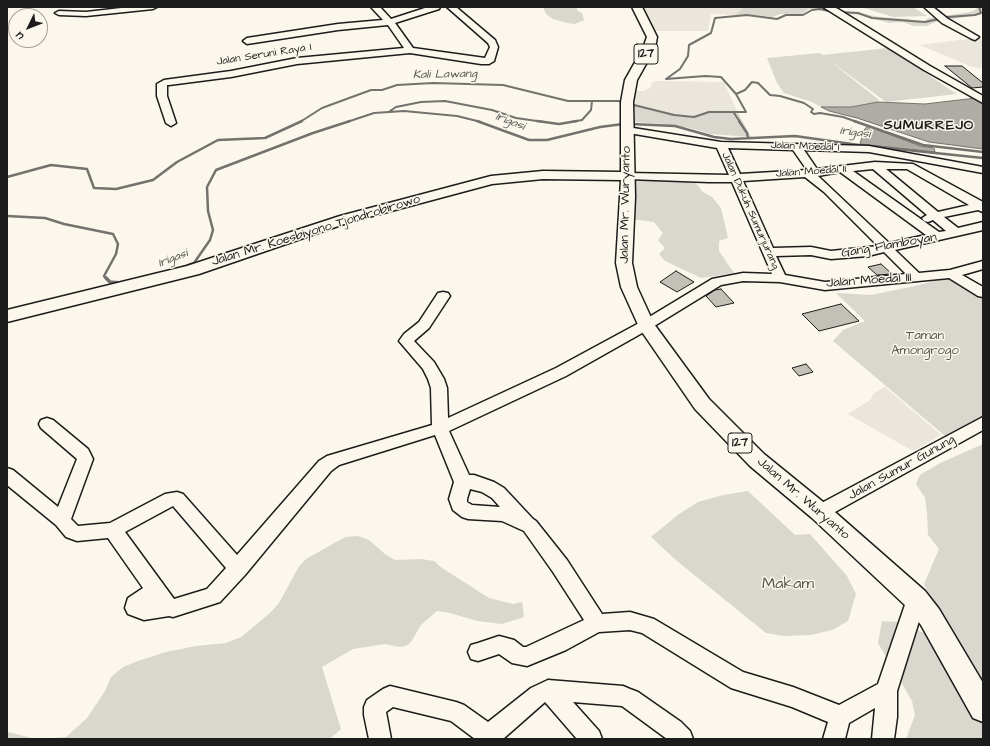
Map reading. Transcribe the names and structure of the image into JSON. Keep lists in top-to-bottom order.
{
  "streets": {
    "main road": ["127", "Jalan Mr. Wuryanto", "Jalan Mr. Koesbiyono Tjondrobirowo"],
    "street": [
      "Jalan Seruni Raya I",
      "Jalan Moedal I",
      "Jalan Moedal II",
      "Jalan Dukuh Sumurjurang",
      "Gang Flamboyan",
      "Jalan Moedal III",
      "Jalan Sumur Gunung"
    ]
  },
  "crossings": [
    ["Jalan Moedal I", "Jalan Mr. Wuryanto"],
    ["Jalan Moedal I", "Jalan Dukuh Sumurjurang"],
    ["Jalan Moedal II", "Jalan Mr. Wuryanto"],
    ["Jalan Moedal II", "Jalan Dukuh Sumurjurang"],
    ["Jalan Moedal II", "Jalan Mr. Koesbiyono Tjondrobirowo"],
    ["Jalan Mr. Wuryanto", "Jalan Mr. Koesbiyono Tjondrobirowo"],
    ["Jalan Mr. Wuryanto", "Jalan Moedal III"],
    ["Jalan Mr. Wuryanto", "Jalan Sumur Gunung"],
    ["Jalan Dukuh Sumurjurang", "Gang Flamboyan"],
    ["Jalan Dukuh Sumurjurang", "Jalan Moedal III"]
  ],
  "districts": ["SUMURREJO"],
  "water": ["Kali Lawang", "Irigasi"],
  "parks": ["Taman Amongrogo", "Makam"],
  "north": "bottom left"
}
